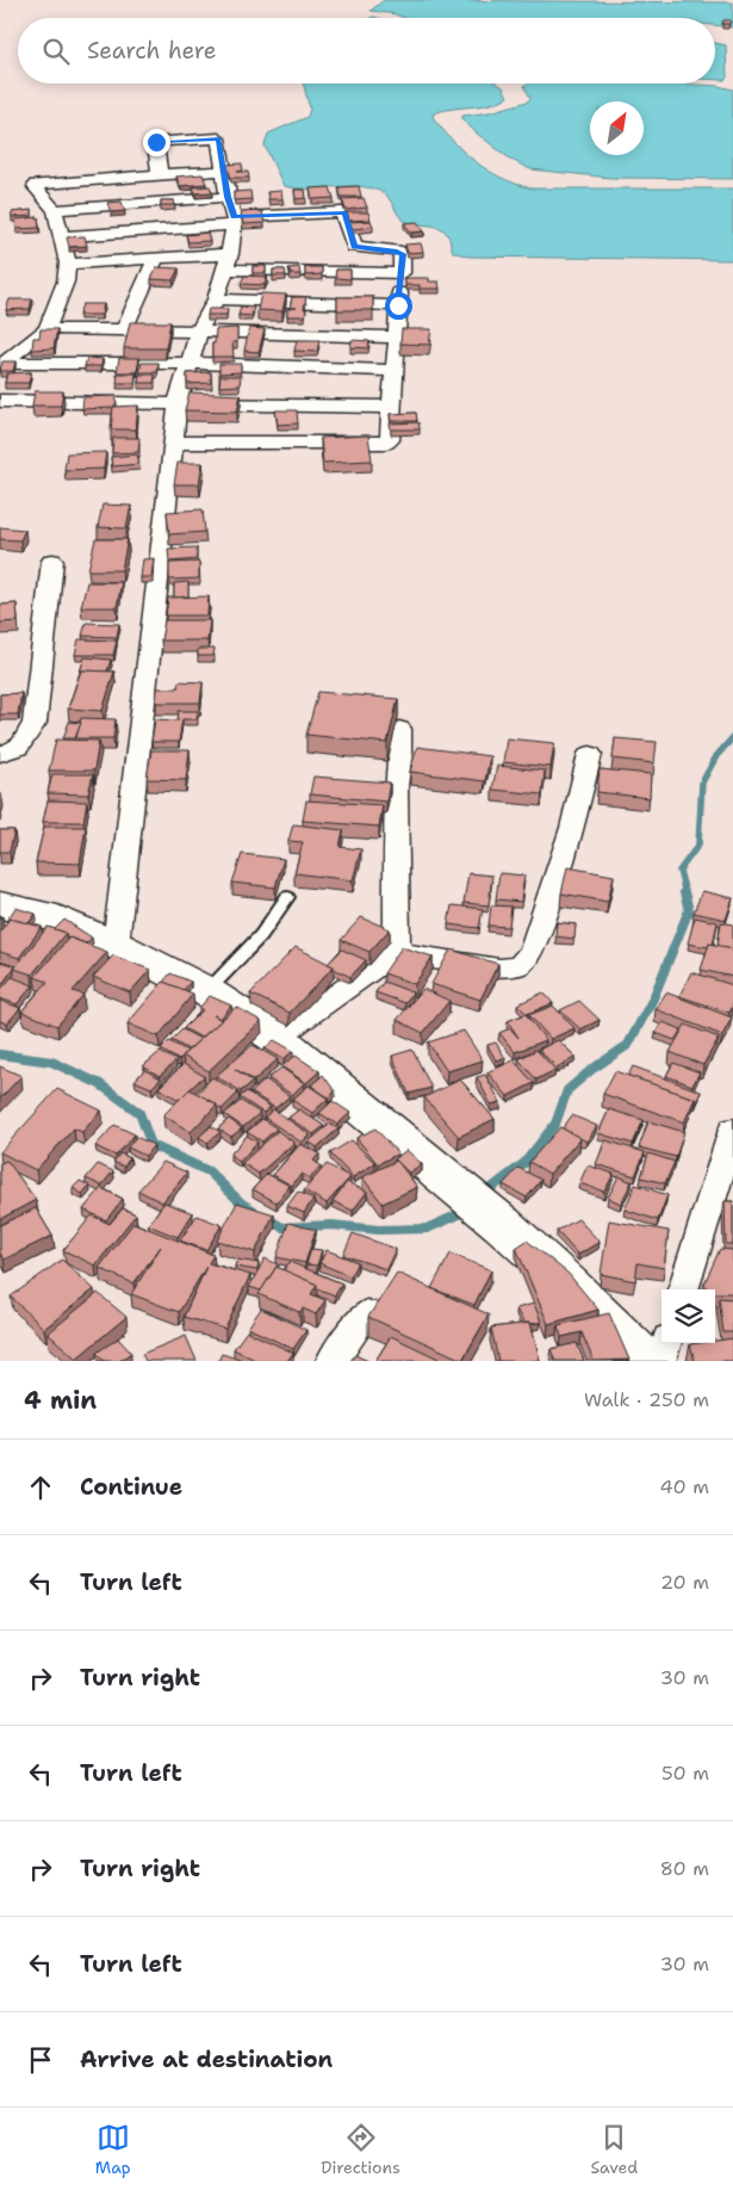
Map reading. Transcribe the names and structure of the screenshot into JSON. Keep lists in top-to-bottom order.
{
  "north": "top right",
  "page": {
    "search": "Search here",
    "heading": ["4 min", "Walk · 250 m"],
    "list": [
      ["Continue", "40 m"],
      ["Turn left", "20 m"],
      ["Turn right", "30 m"],
      ["Turn left", "50 m"],
      ["Turn right", "80 m"],
      ["Turn left", "30 m"],
      "Arrive at destination"
    ],
    "nav": ["Map", "Directions", "Saved"]
  }
}
